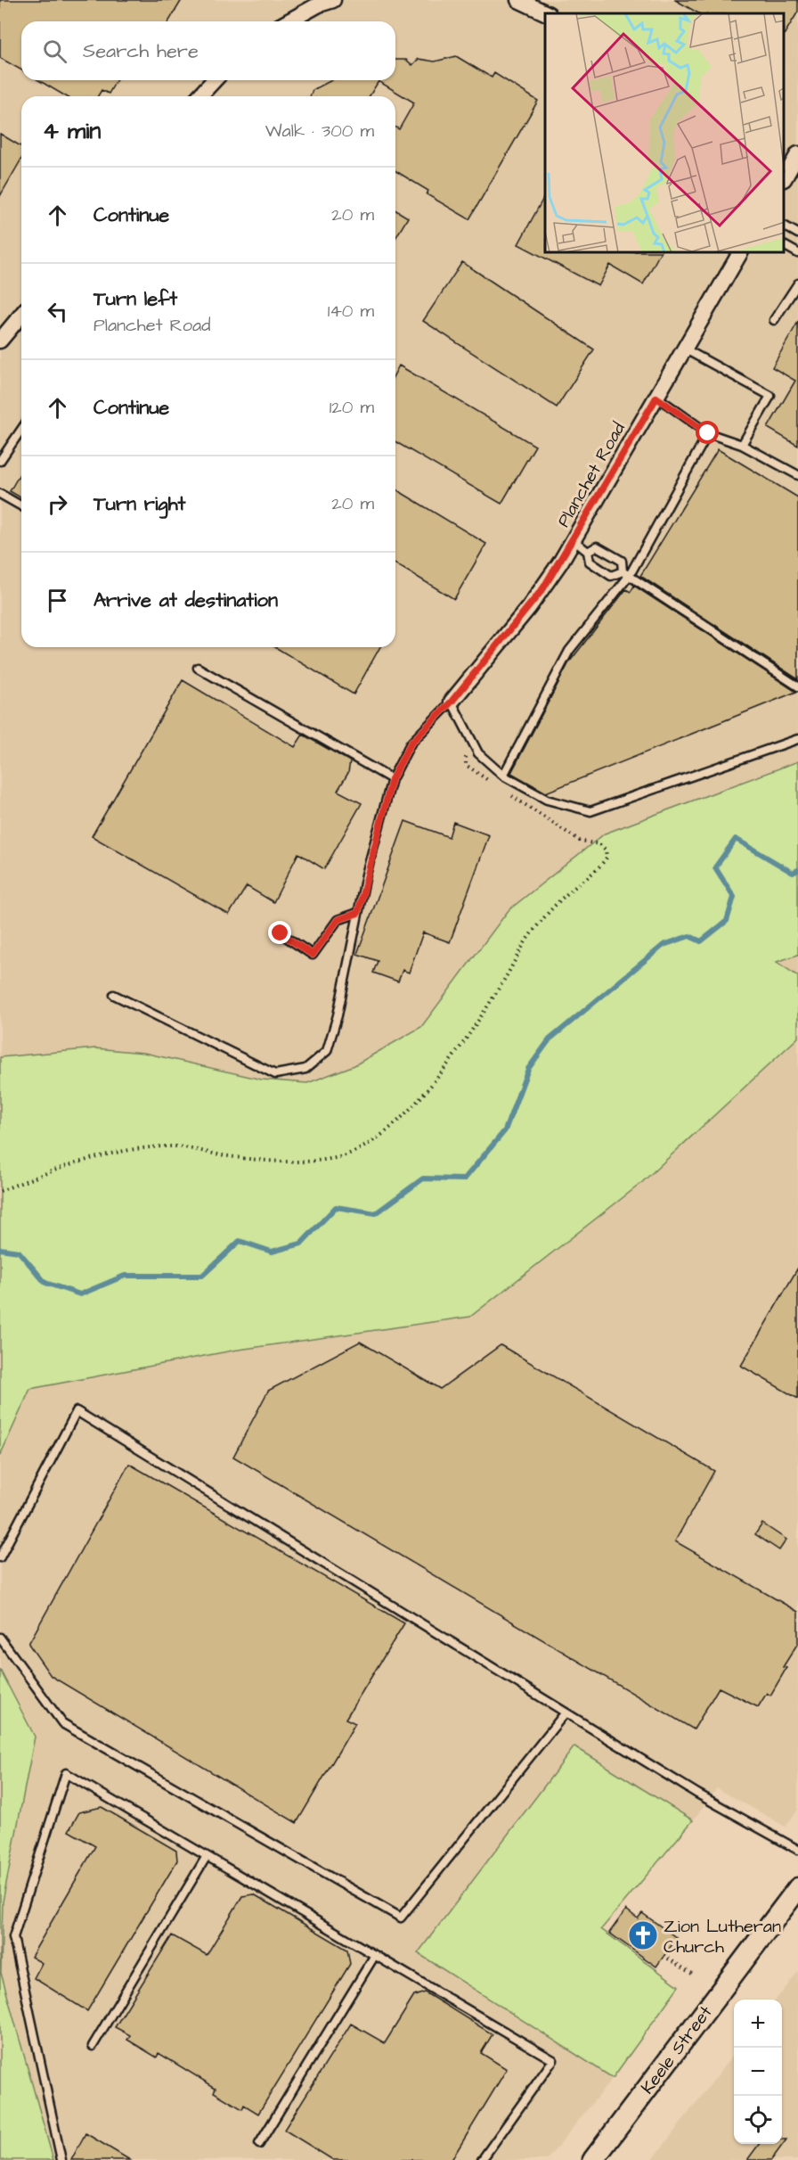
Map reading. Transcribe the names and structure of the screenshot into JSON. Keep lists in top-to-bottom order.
{
  "streets": {
    "main road": ["Keele Street"],
    "street": ["Planchet Road"]
  },
  "places": {
    "church": ["Zion Lutheran Church"]
  },
  "page": {
    "search": "Search here",
    "heading": ["4 min", "Walk · 300 m"],
    "list": [
      ["Continue", "20 m"],
      ["Turn left", "Planchet Road", "140 m"],
      ["Continue", "120 m"],
      ["Turn right", "20 m"],
      "Arrive at destination"
    ],
    "map_buttons": ["+", "−"]
  }
}
